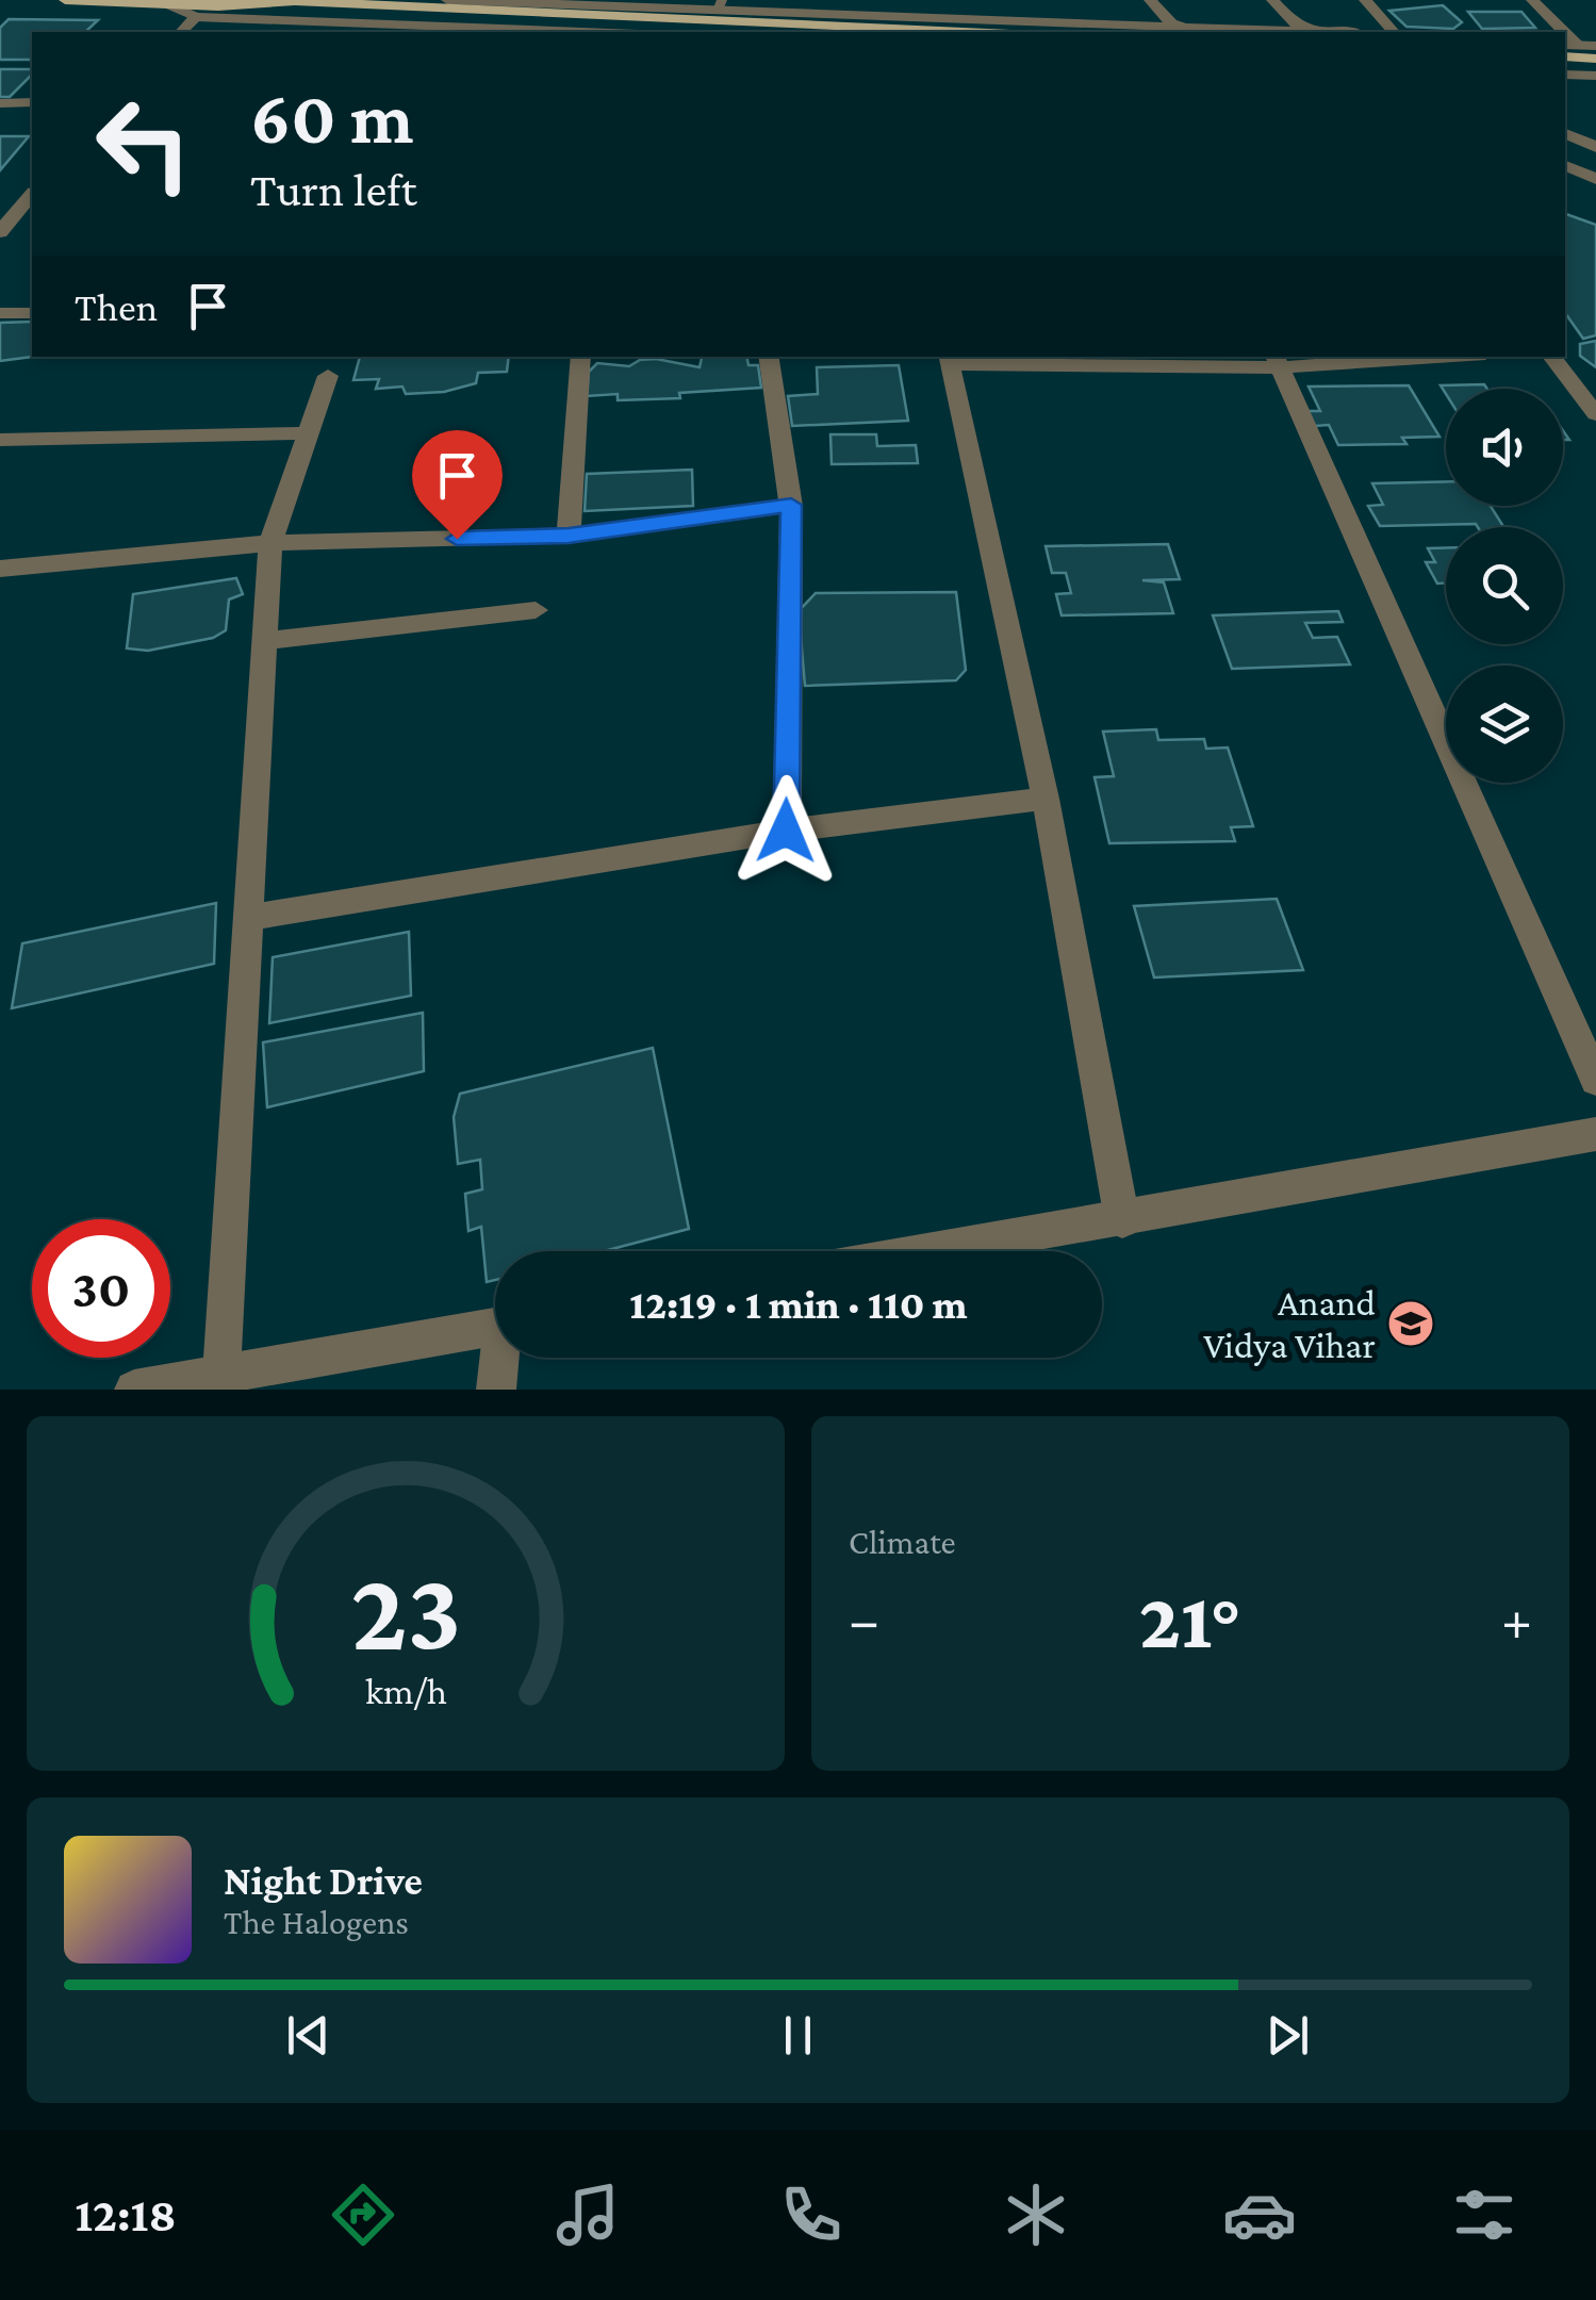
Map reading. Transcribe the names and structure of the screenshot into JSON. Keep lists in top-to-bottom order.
{
  "places": {
    "school or university": ["Anand Vidya Vihar"]
  },
  "page": {
    "turn": ["60 m", "Turn left"],
    "then": "Then",
    "limit": "30",
    "trip": "12:19 · 1 min · 110 m",
    "tile": "Climate",
    "heat": ["−", "21°", "+"],
    "song": ["Night Drive", "The Halogens"],
    "tabs": "12:18",
    "gauge": ["23", "km/h"]
  }
}
